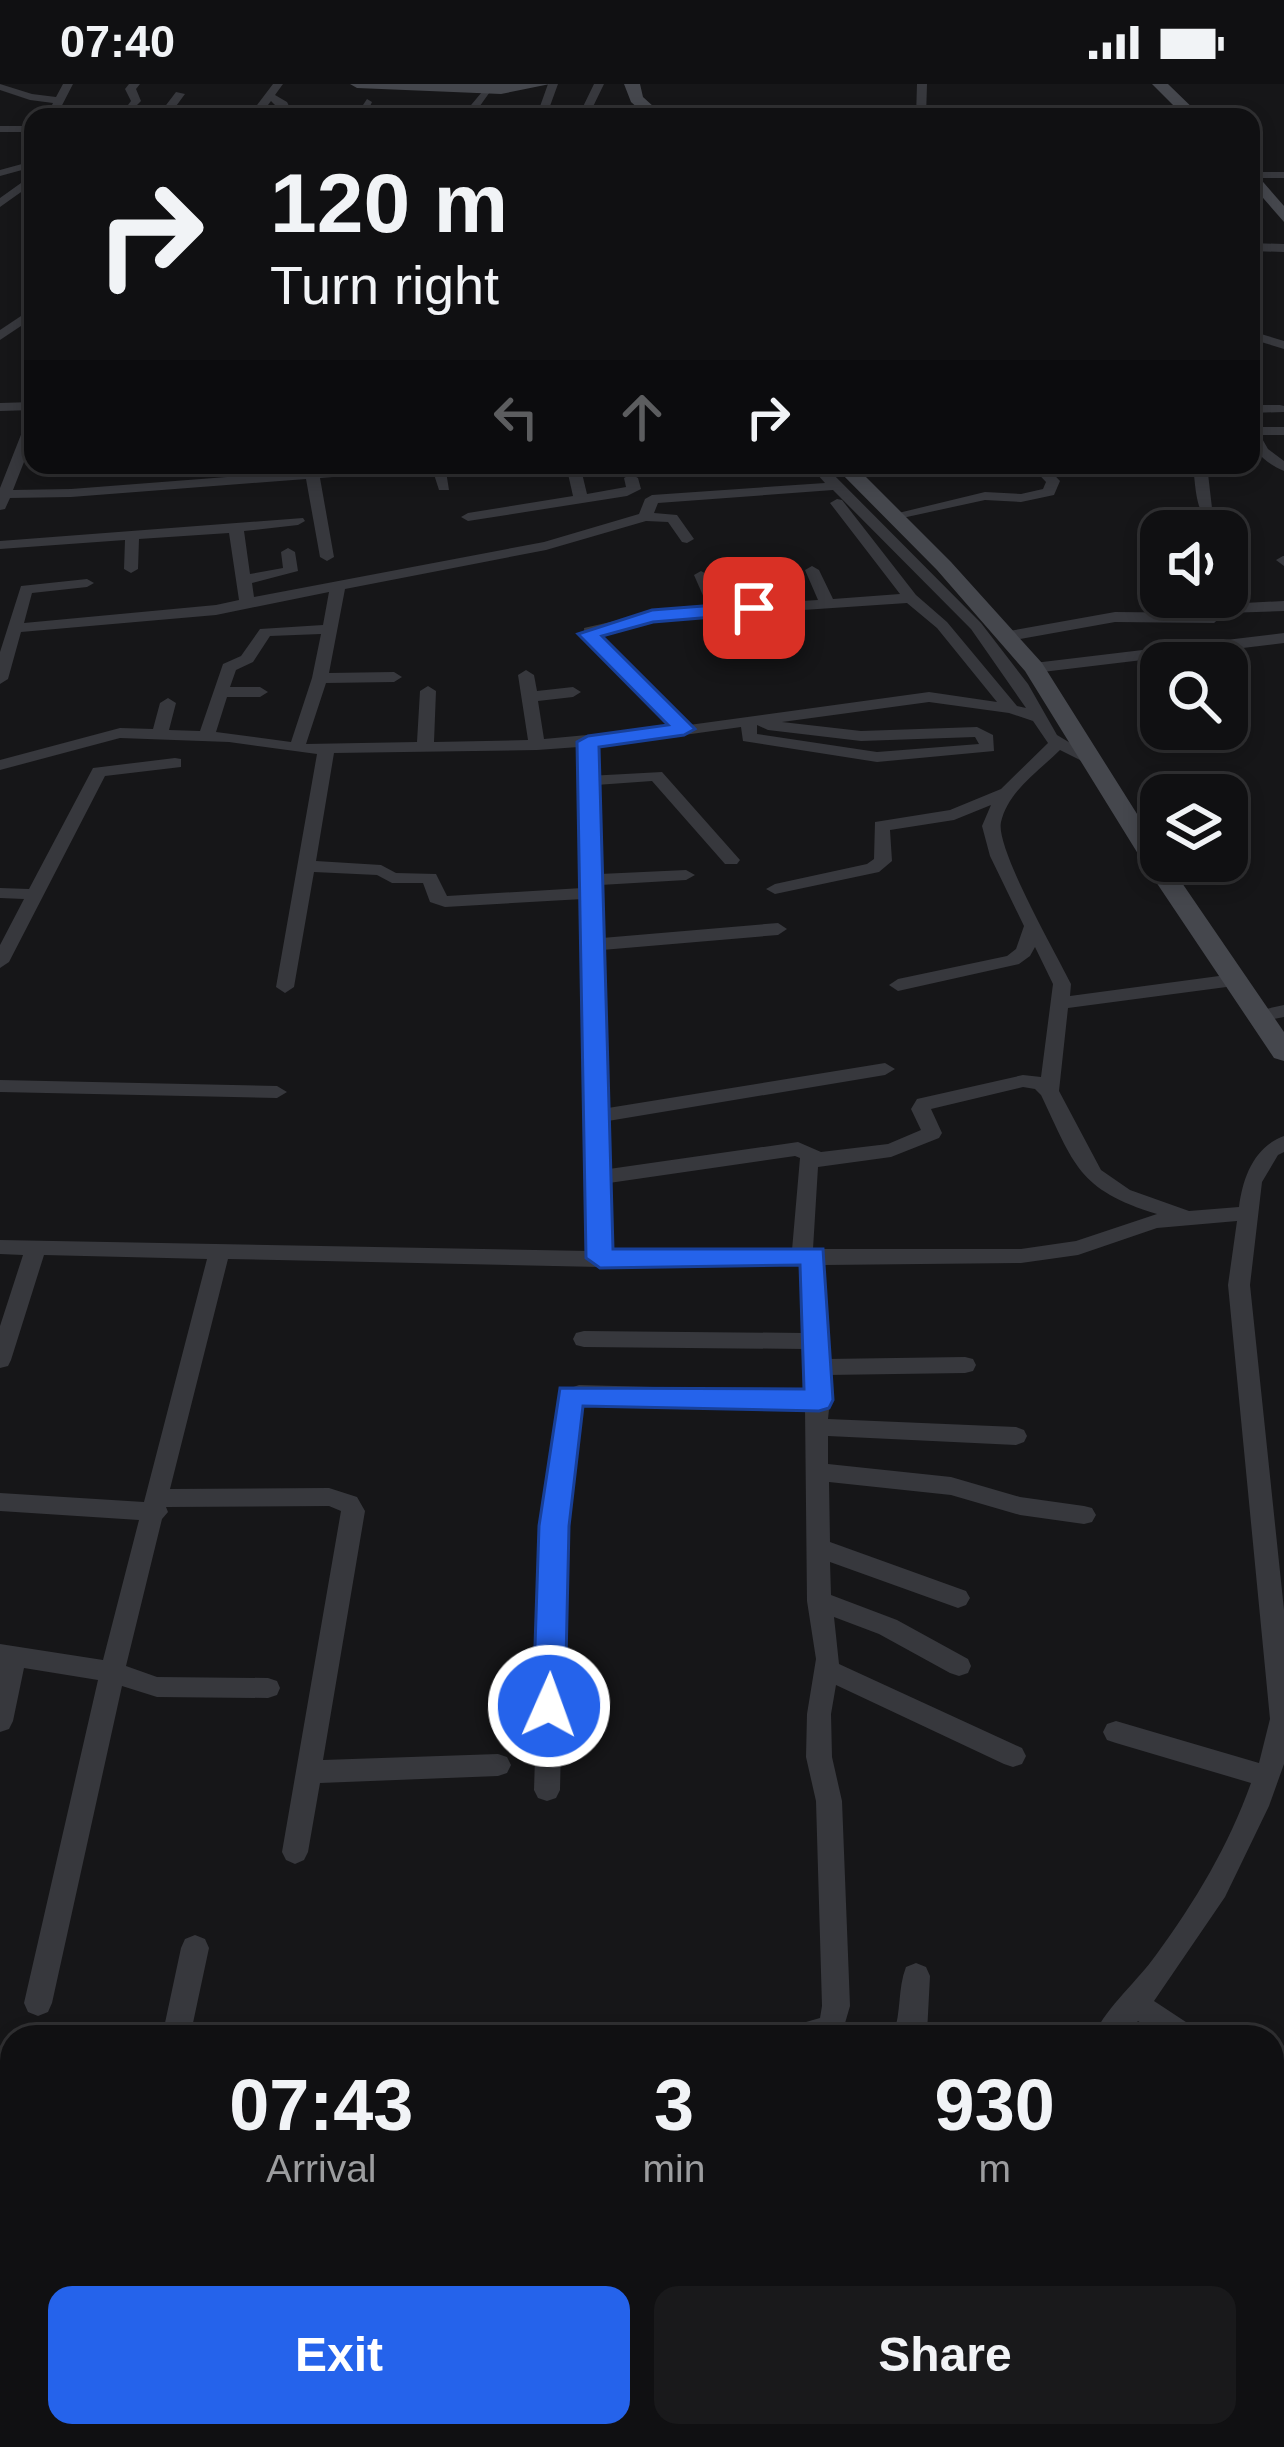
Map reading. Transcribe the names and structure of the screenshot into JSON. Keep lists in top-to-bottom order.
{
  "page": {
    "status": "07:40",
    "turn": ["120 m", "Turn right"],
    "eta": [
      "07:43",
      "Arrival",
      "3",
      "min",
      "930",
      "m"
    ],
    "buttons": ["Exit", "Share"]
  }
}
